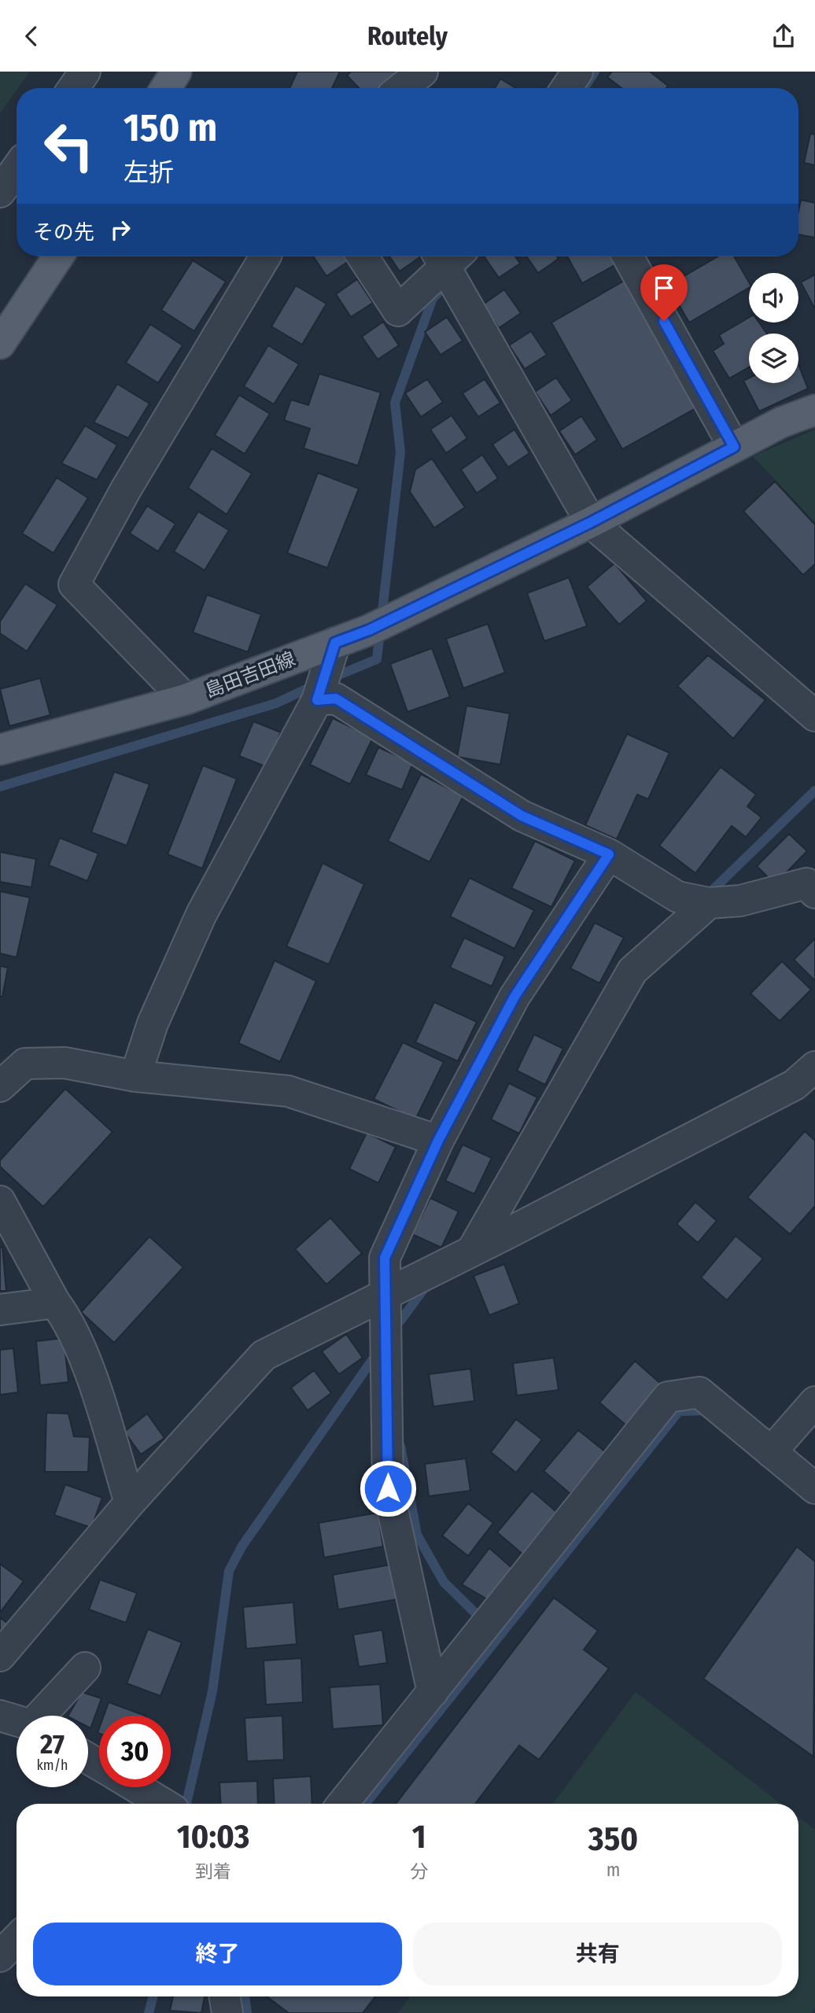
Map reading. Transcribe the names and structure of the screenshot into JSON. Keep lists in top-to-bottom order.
{
  "streets": {
    "main road": ["島田吉田線"]
  },
  "page": {
    "header": "Routely",
    "turn": ["150 m", "左折"],
    "then": "その先",
    "speed": "27 km/h",
    "limit": "30",
    "eta": [
      "10:03",
      "到着",
      "1",
      "分",
      "350",
      "m"
    ],
    "buttons": ["終了", "共有"]
  }
}
